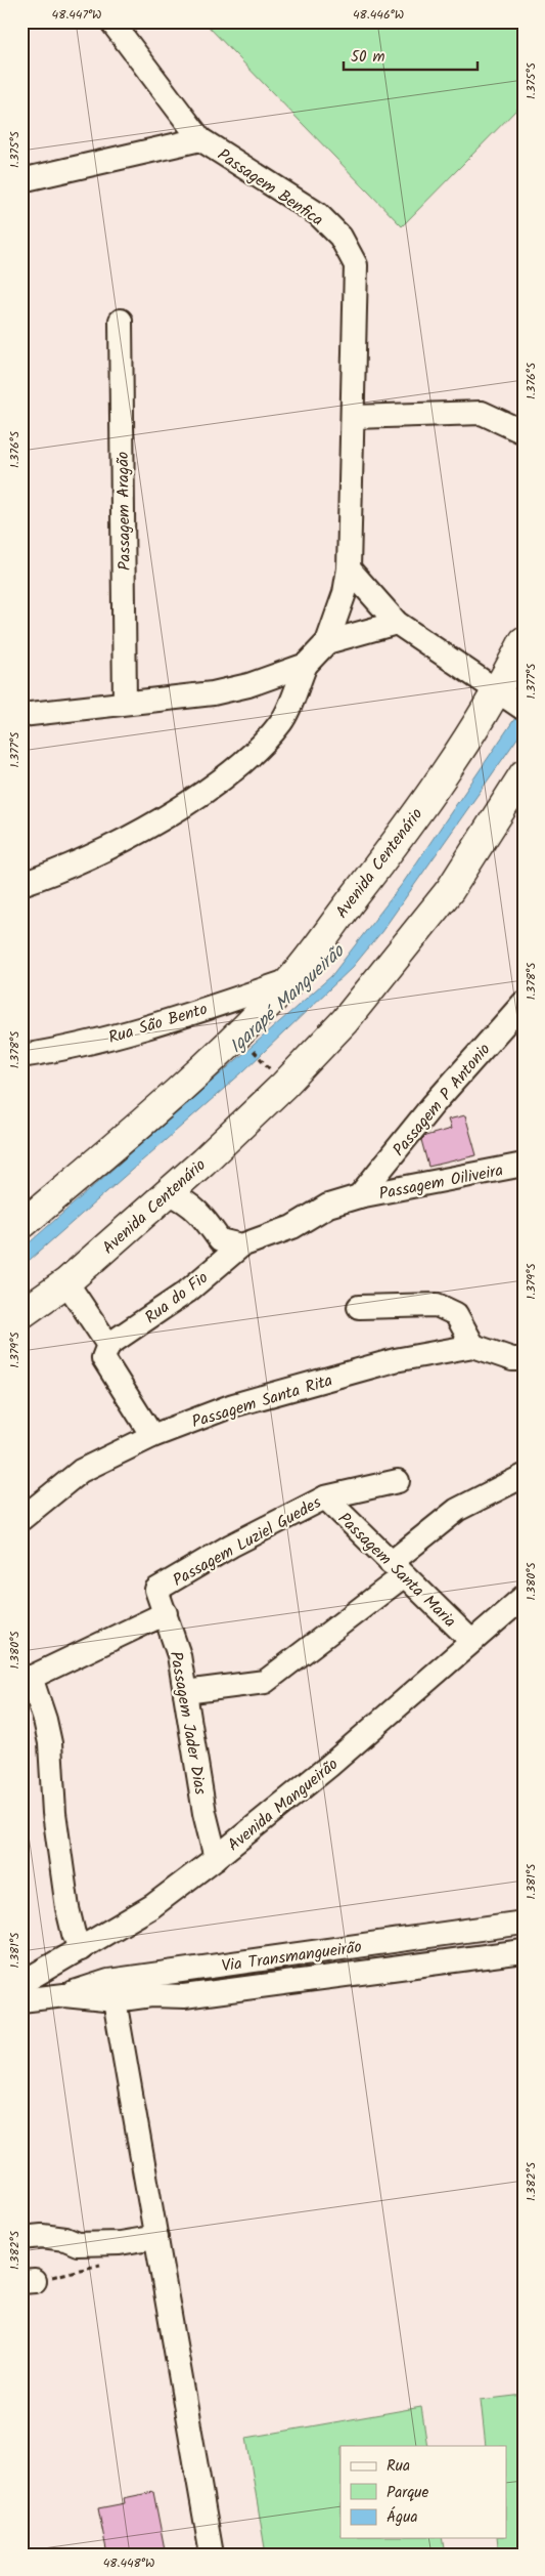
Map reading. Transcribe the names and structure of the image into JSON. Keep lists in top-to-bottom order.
{
  "streets": {
    "main road": ["Avenida Centenário"],
    "street": [
      "Passagem Benfica",
      "Passagem Aragão",
      "Rua São Bento",
      "Passagem P Antonio",
      "Passagem Oiliveira",
      "Rua do Fio",
      "Passagem Santa Rita",
      "Passagem Luziel Guedes",
      "Passagem Santa Maria",
      "Passagem Jader Dias",
      "Avenida Mangueirão",
      "Via Transmangueirão"
    ]
  },
  "crossings": [
    ["Avenida Centenário", "Rua São Bento"],
    ["Passagem P Antonio", "Passagem Oiliveira"],
    ["Passagem Oiliveira", "Rua do Fio"],
    ["Passagem Luziel Guedes", "Passagem Santa Maria"],
    ["Passagem Luziel Guedes", "Passagem Jader Dias"],
    ["Passagem Santa Maria", "Avenida Mangueirão"],
    ["Passagem Jader Dias", "Avenida Mangueirão"]
  ],
  "water": ["Igarapé Mangueirão"],
  "legend": ["Rua", "Parque", "Água"],
  "scale_bar": "50 m",
  "coordinates": [
    "48.447°W",
    "48.446°W",
    "1.375°S",
    "1.376°S",
    "1.377°S",
    "1.378°S",
    "1.379°S",
    "1.380°S",
    "1.381°S",
    "1.382°S",
    "48.448°W"
  ]
}
